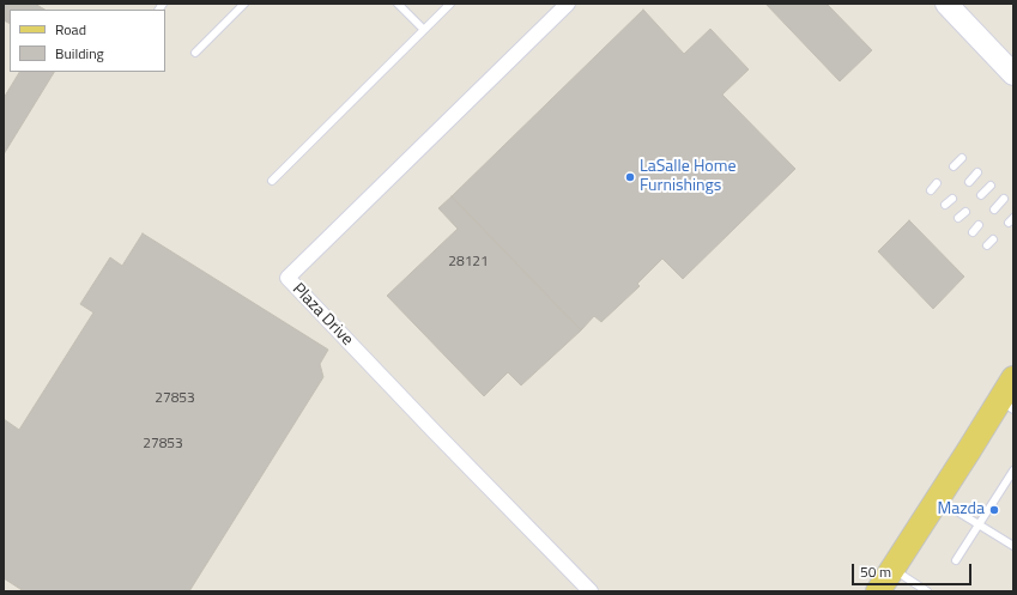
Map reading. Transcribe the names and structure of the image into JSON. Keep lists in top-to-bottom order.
{
  "streets": {
    "street": ["Plaza Drive"]
  },
  "places": ["LaSalle Home Furnishings", "Mazda"],
  "house_numbers": ["28121", "27853", "27853"],
  "legend": ["Road", "Building"],
  "scale_bar": "50 m"
}
